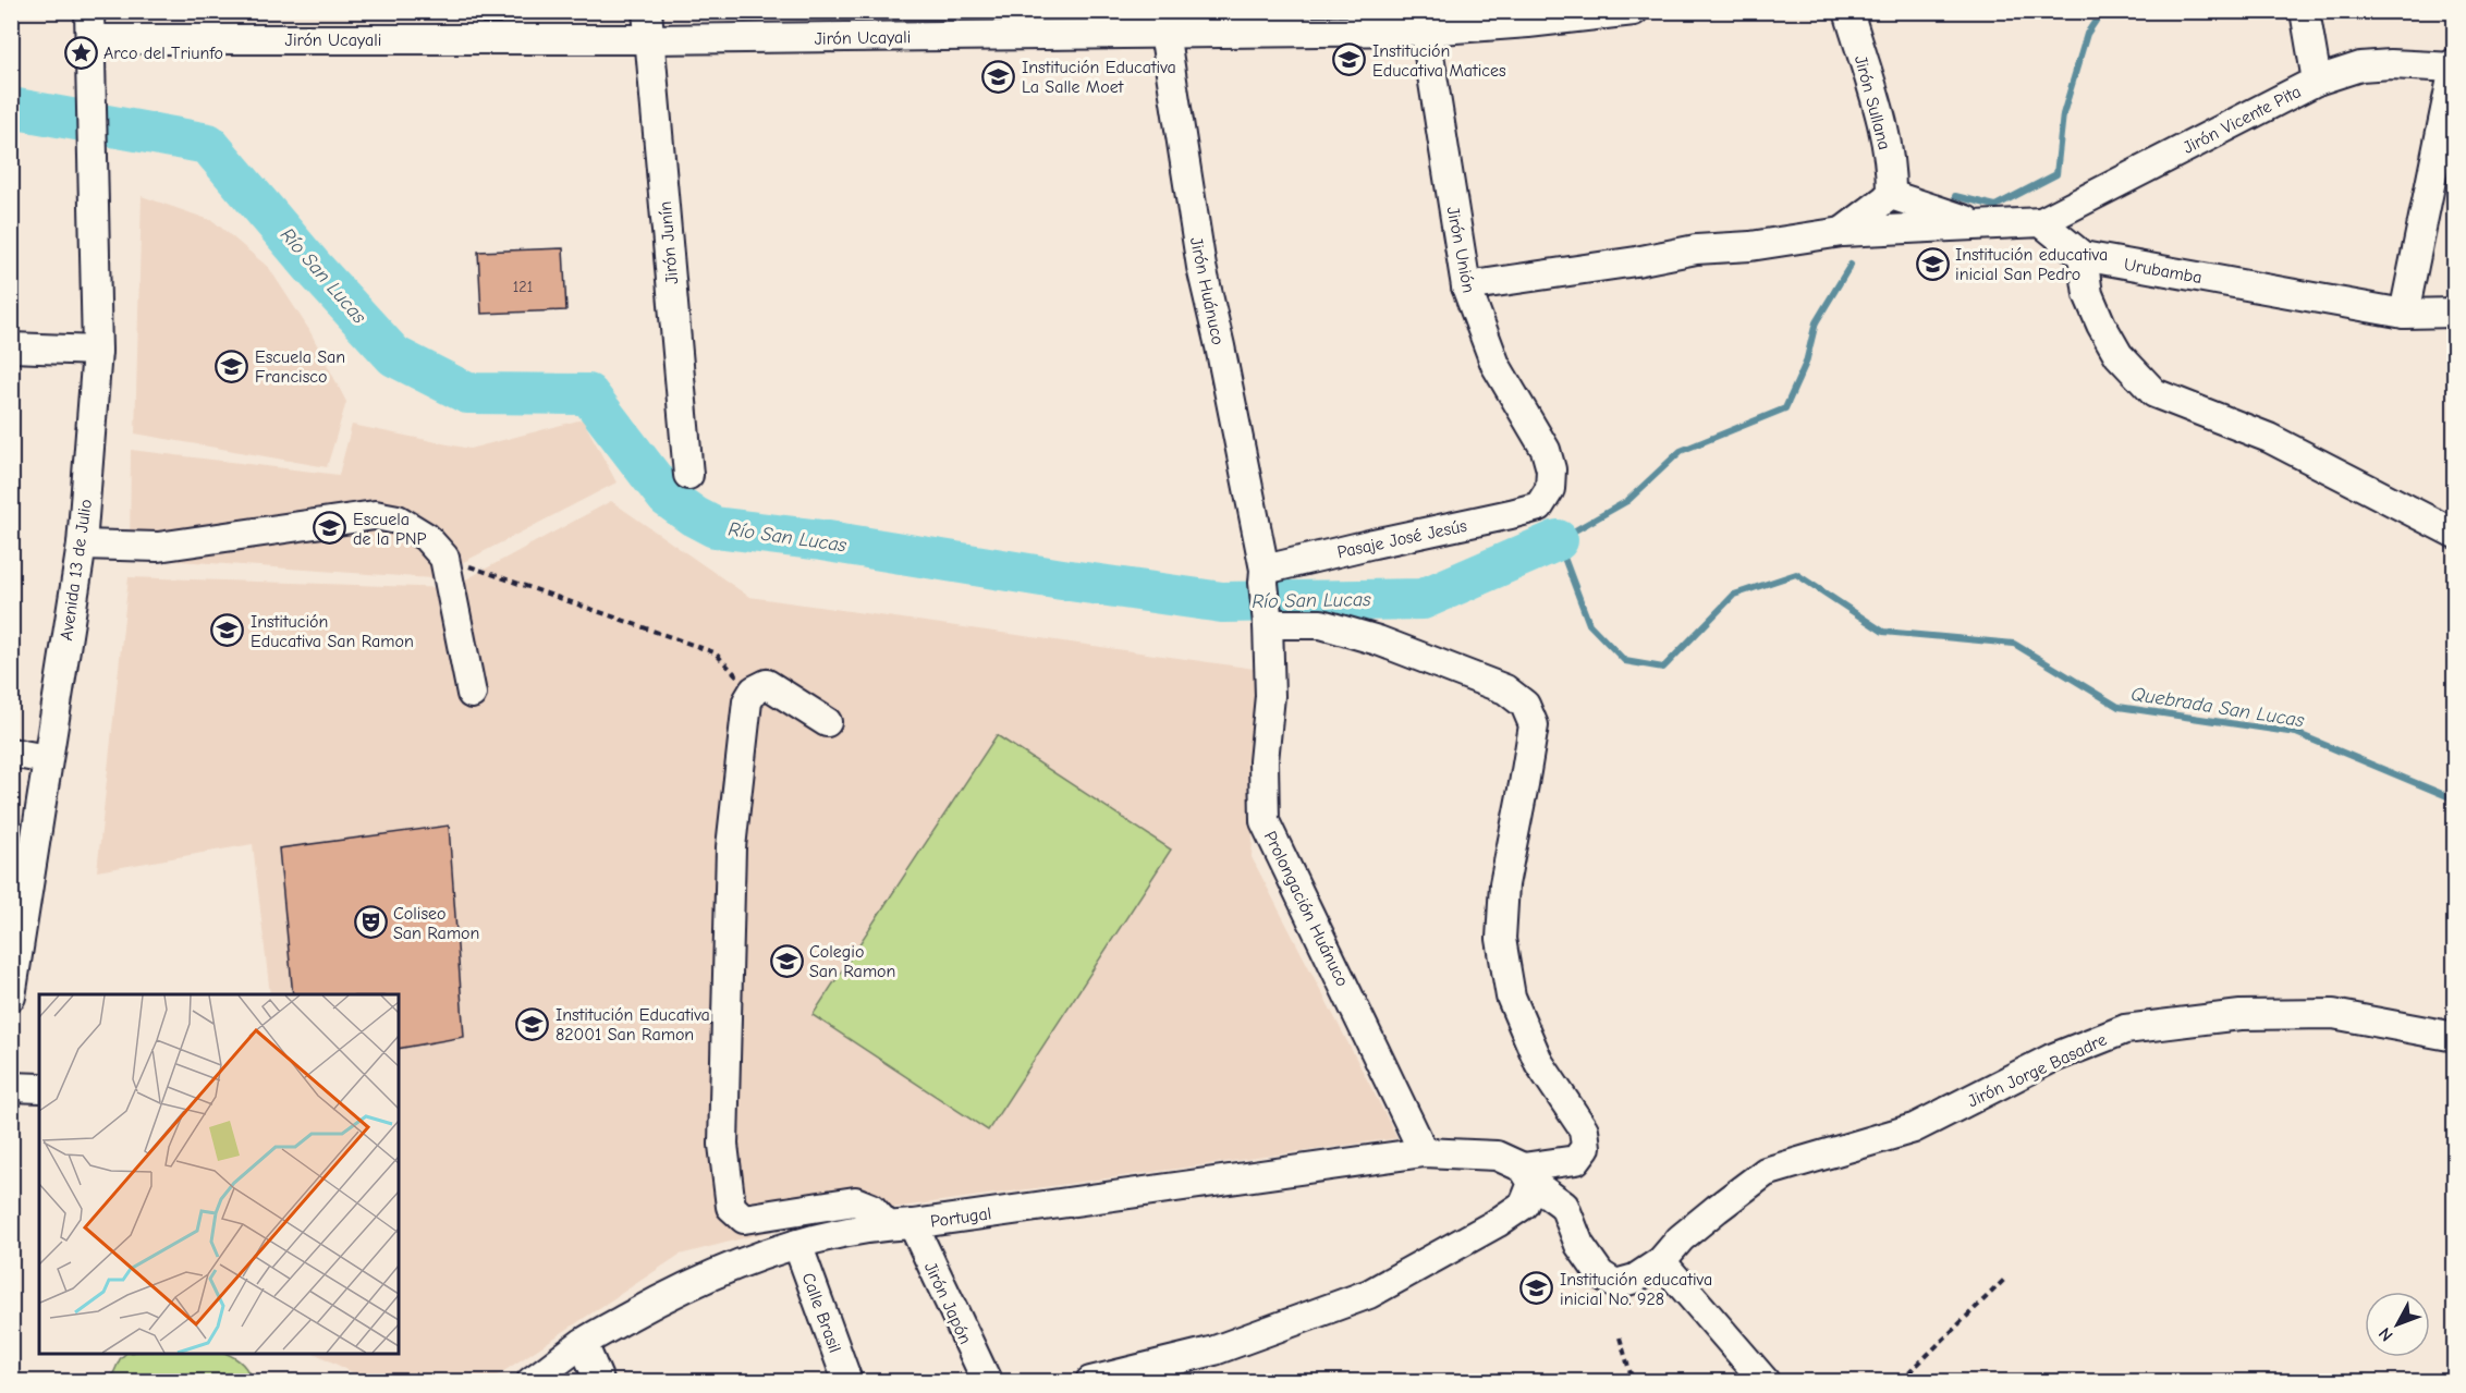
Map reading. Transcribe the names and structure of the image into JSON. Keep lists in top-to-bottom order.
{
  "streets": {
    "street": [
      "Jirón Ucayali",
      "Jirón Sullana",
      "Jirón Vicente Pita",
      "Jirón Junín",
      "Jirón Unión",
      "Urubamba",
      "Jirón Huánuco",
      "Pasaje José Jesús",
      "Avenida 13 de Julio",
      "Prolongación Huánuco",
      "Jirón Jorge Basadre",
      "Portugal",
      "Jirón Japón",
      "Calle Brasil"
    ]
  },
  "crossings": [
    ["Jirón Ucayali", "Jirón Junín"],
    ["Jirón Ucayali", "Jirón Unión"],
    ["Jirón Ucayali", "Jirón Huánuco"],
    ["Jirón Ucayali", "Avenida 13 de Julio"],
    ["Jirón Vicente Pita", "Urubamba"],
    ["Jirón Unión", "Pasaje José Jesús"],
    ["Jirón Huánuco", "Pasaje José Jesús"],
    ["Jirón Huánuco", "Prolongación Huánuco"],
    ["Pasaje José Jesús", "Prolongación Huánuco"],
    ["Prolongación Huánuco", "Portugal"],
    ["Jirón Jorge Basadre", "Portugal"],
    ["Portugal", "Jirón Japón"],
    ["Portugal", "Calle Brasil"]
  ],
  "water": ["Río San Lucas", "Quebrada San Lucas"],
  "places": {
    "place": ["Arco del Triunfo"],
    "school or university": [
      "Institución Educativa Matices",
      "Institución Educativa La Salle Moet",
      "Institución educativa inicial San Pedro",
      "Escuela San Francisco",
      "Escuela de la PNP",
      "Institución Educativa San Ramon",
      "Colegio San Ramon",
      "Institución Educativa 82001 San Ramon",
      "Institución educativa inicial No. 928"
    ],
    "theatre": ["Coliseo San Ramon"]
  },
  "house_numbers": ["121"],
  "north": "bottom left"
}
